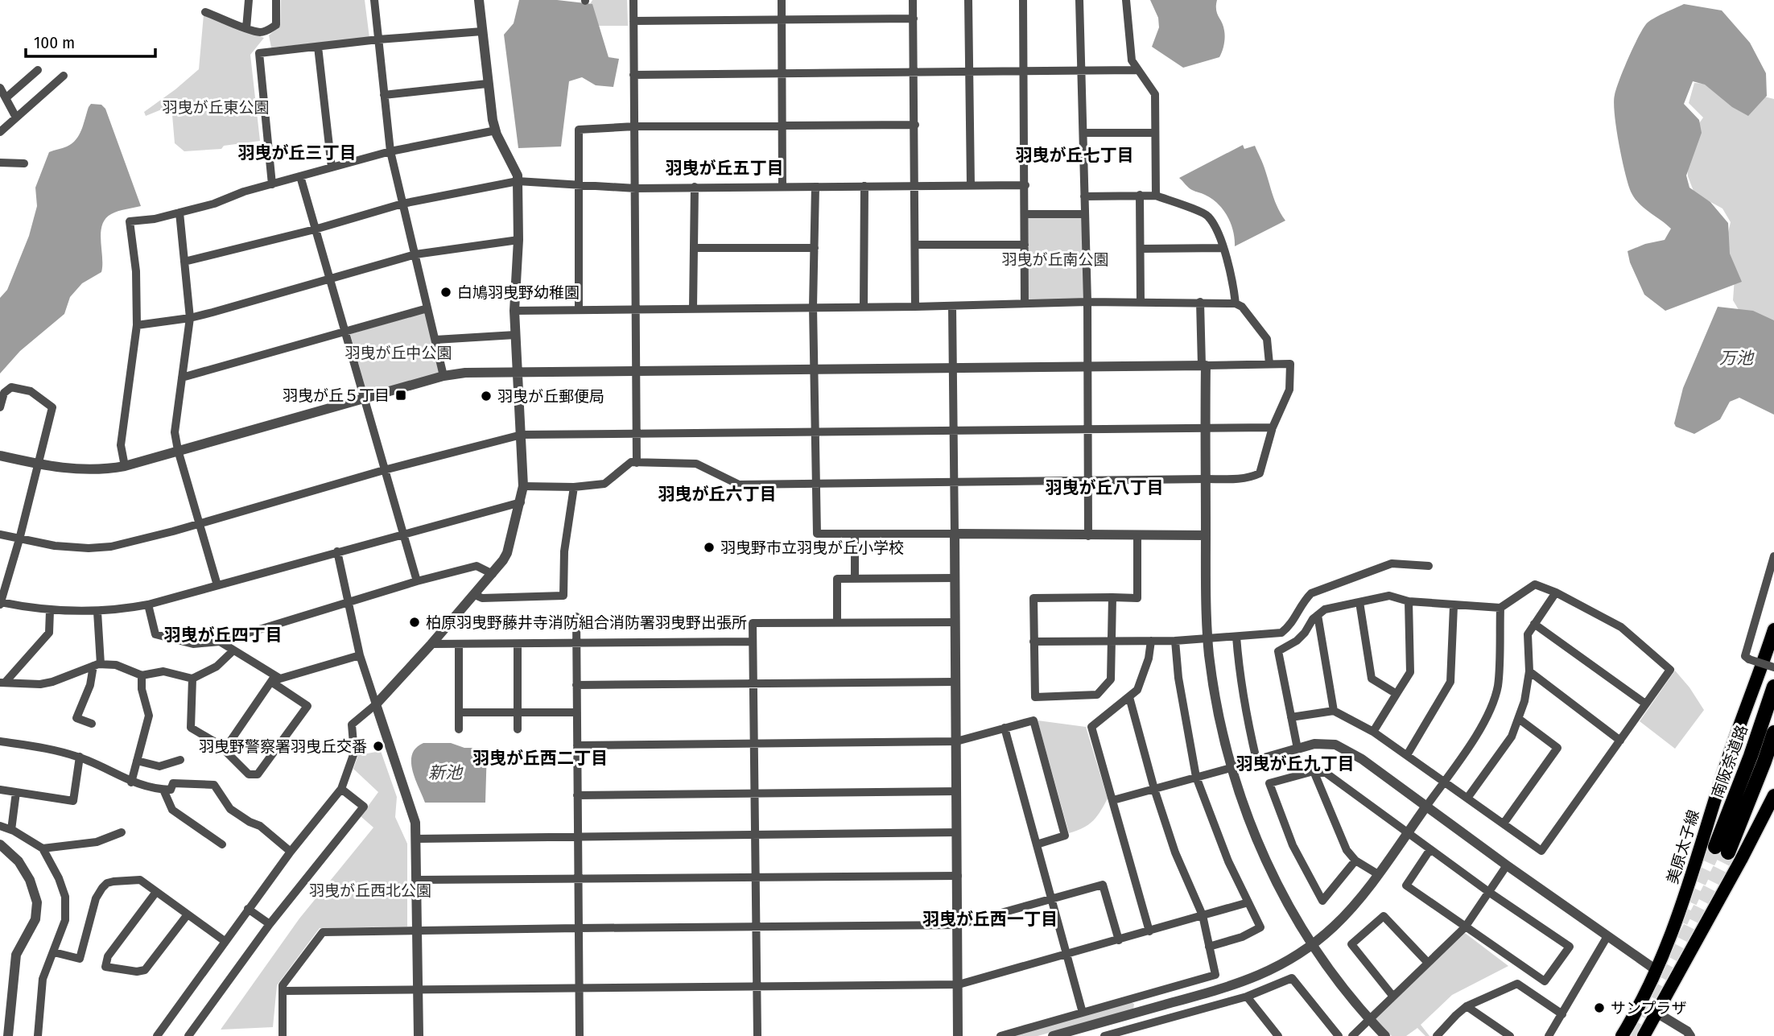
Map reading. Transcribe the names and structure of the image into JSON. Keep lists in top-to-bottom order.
{
  "streets": {
    "highway": ["南阪奈道路"],
    "main road": ["美原太子線"]
  },
  "districts": [
    "羽曳が丘三丁目",
    "羽曳が丘七丁目",
    "羽曳が丘五丁目",
    "羽曳が丘八丁目",
    "羽曳が丘六丁目",
    "羽曳が丘四丁目",
    "羽曳が丘西二丁目",
    "羽曳が丘九丁目",
    "羽曳が丘西一丁目"
  ],
  "water": ["万池", "新池"],
  "parks": [
    "羽曳が丘東公園",
    "羽曳が丘南公園",
    "羽曳が丘中公園",
    "羽曳が丘西北公園"
  ],
  "places": {
    "other": [
      "白鳩羽曳野幼稚園",
      "羽曳が丘郵便局",
      "羽曳野市立羽曳が丘小学校",
      "柏原羽曳野藤井寺消防組合消防署羽曳野出張所",
      "羽曳野警察署羽曳丘交番",
      "サンプラザ"
    ],
    "transit": ["羽曳が丘５丁目"]
  },
  "scale_bar": "100 m"
}
